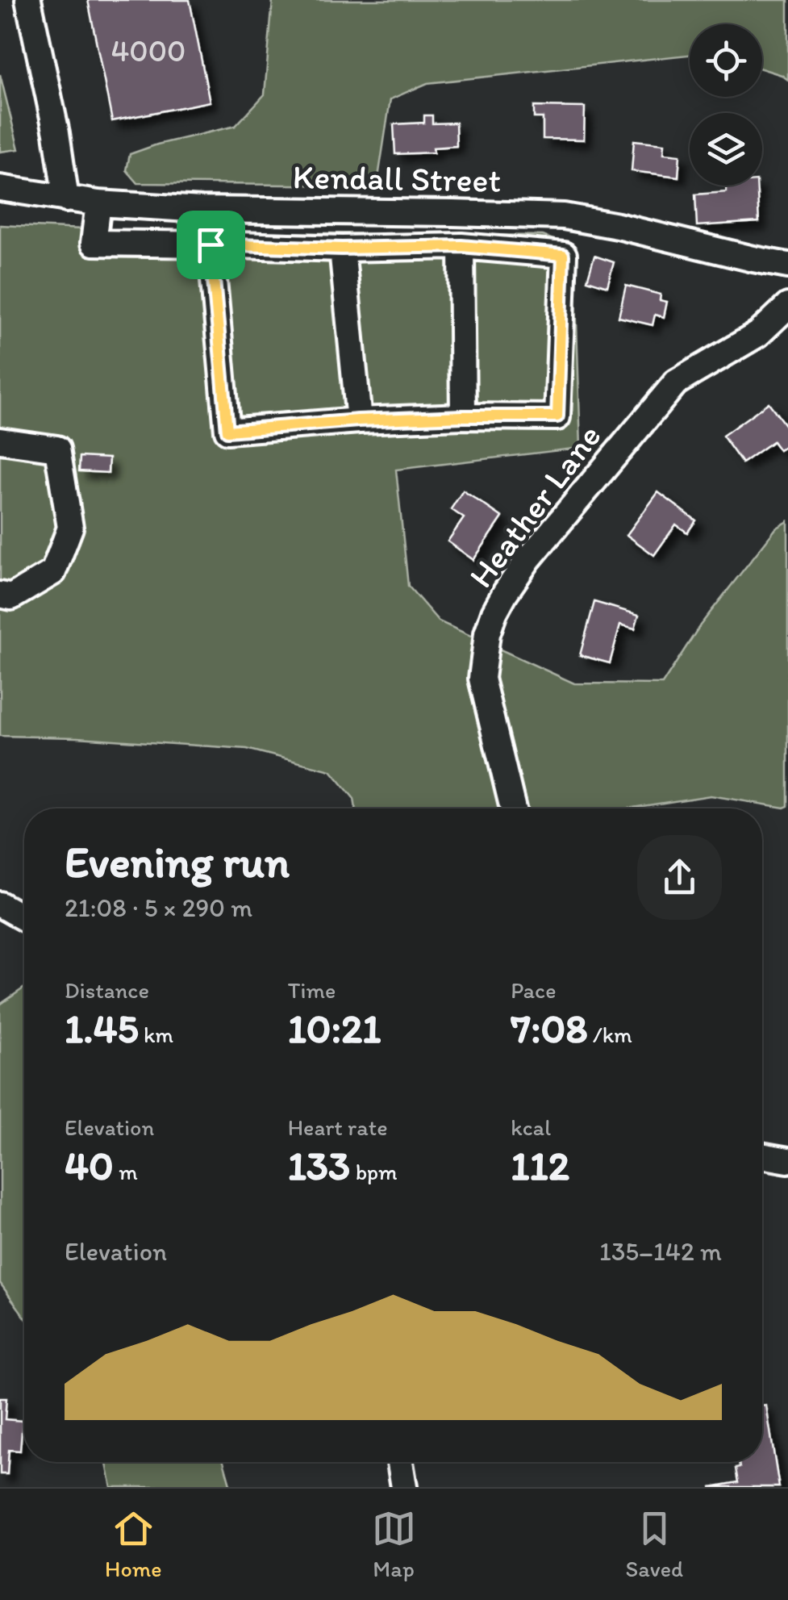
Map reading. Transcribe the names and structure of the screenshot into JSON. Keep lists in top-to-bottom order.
{
  "streets": {
    "street": ["Kendall Street", "Heather Lane"]
  },
  "house_numbers": ["4000"],
  "page": {
    "heading": ["Evening run", "21:08 · 5 × 290 m"],
    "stats": [
      ["Distance", "1.45 km"],
      ["Time", "10:21"],
      ["Pace", "7:08 /km"],
      ["Elevation", "40 m"],
      ["Heart rate", "133 bpm"],
      ["kcal", "112"]
    ],
    "chart": ["Elevation", "135–142 m"],
    "tabs": ["Home", "Map", "Saved"]
  }
}
